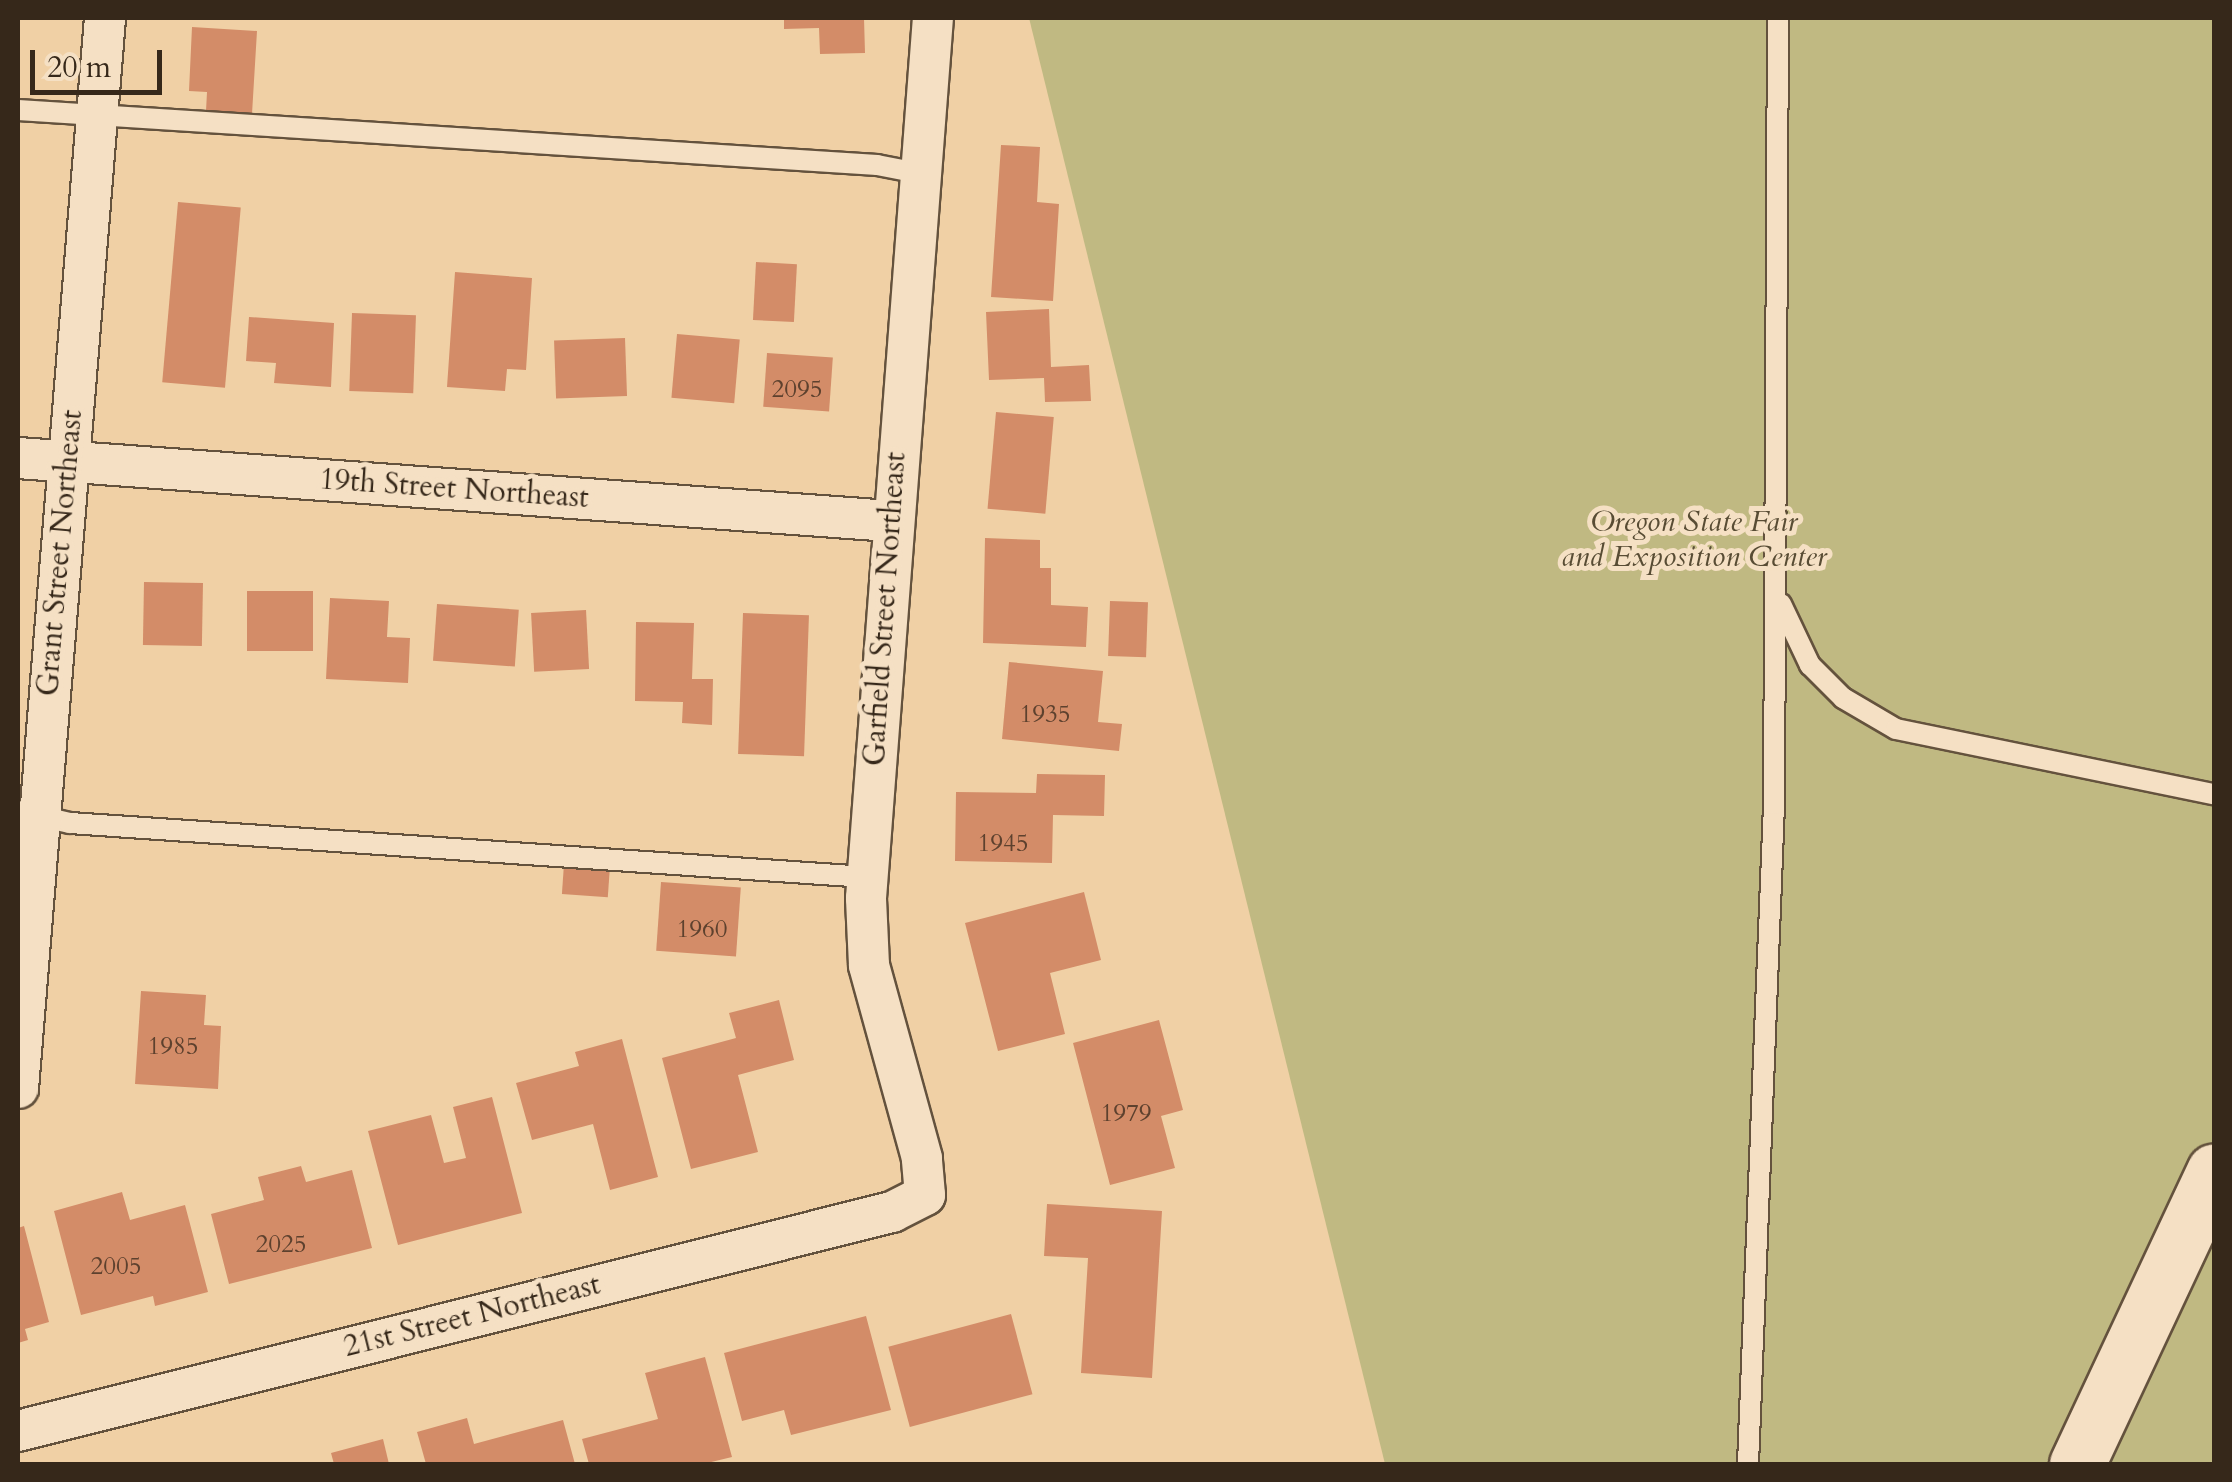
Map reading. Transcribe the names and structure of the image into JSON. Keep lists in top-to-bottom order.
{
  "streets": {
    "street": [
      "19th Street Northeast",
      "Grant Street Northeast",
      "Garfield Street Northeast",
      "21st Street Northeast"
    ]
  },
  "crossings": [
    ["19th Street Northeast", "Grant Street Northeast"],
    ["19th Street Northeast", "Garfield Street Northeast"],
    ["Garfield Street Northeast", "21st Street Northeast"]
  ],
  "parks": ["Oregon State Fair and Exposition Center"],
  "house_numbers": [
    "2095",
    "1935",
    "1945",
    "1960",
    "1985",
    "1979",
    "2025",
    "2005"
  ],
  "scale_bar": "20 m"
}
